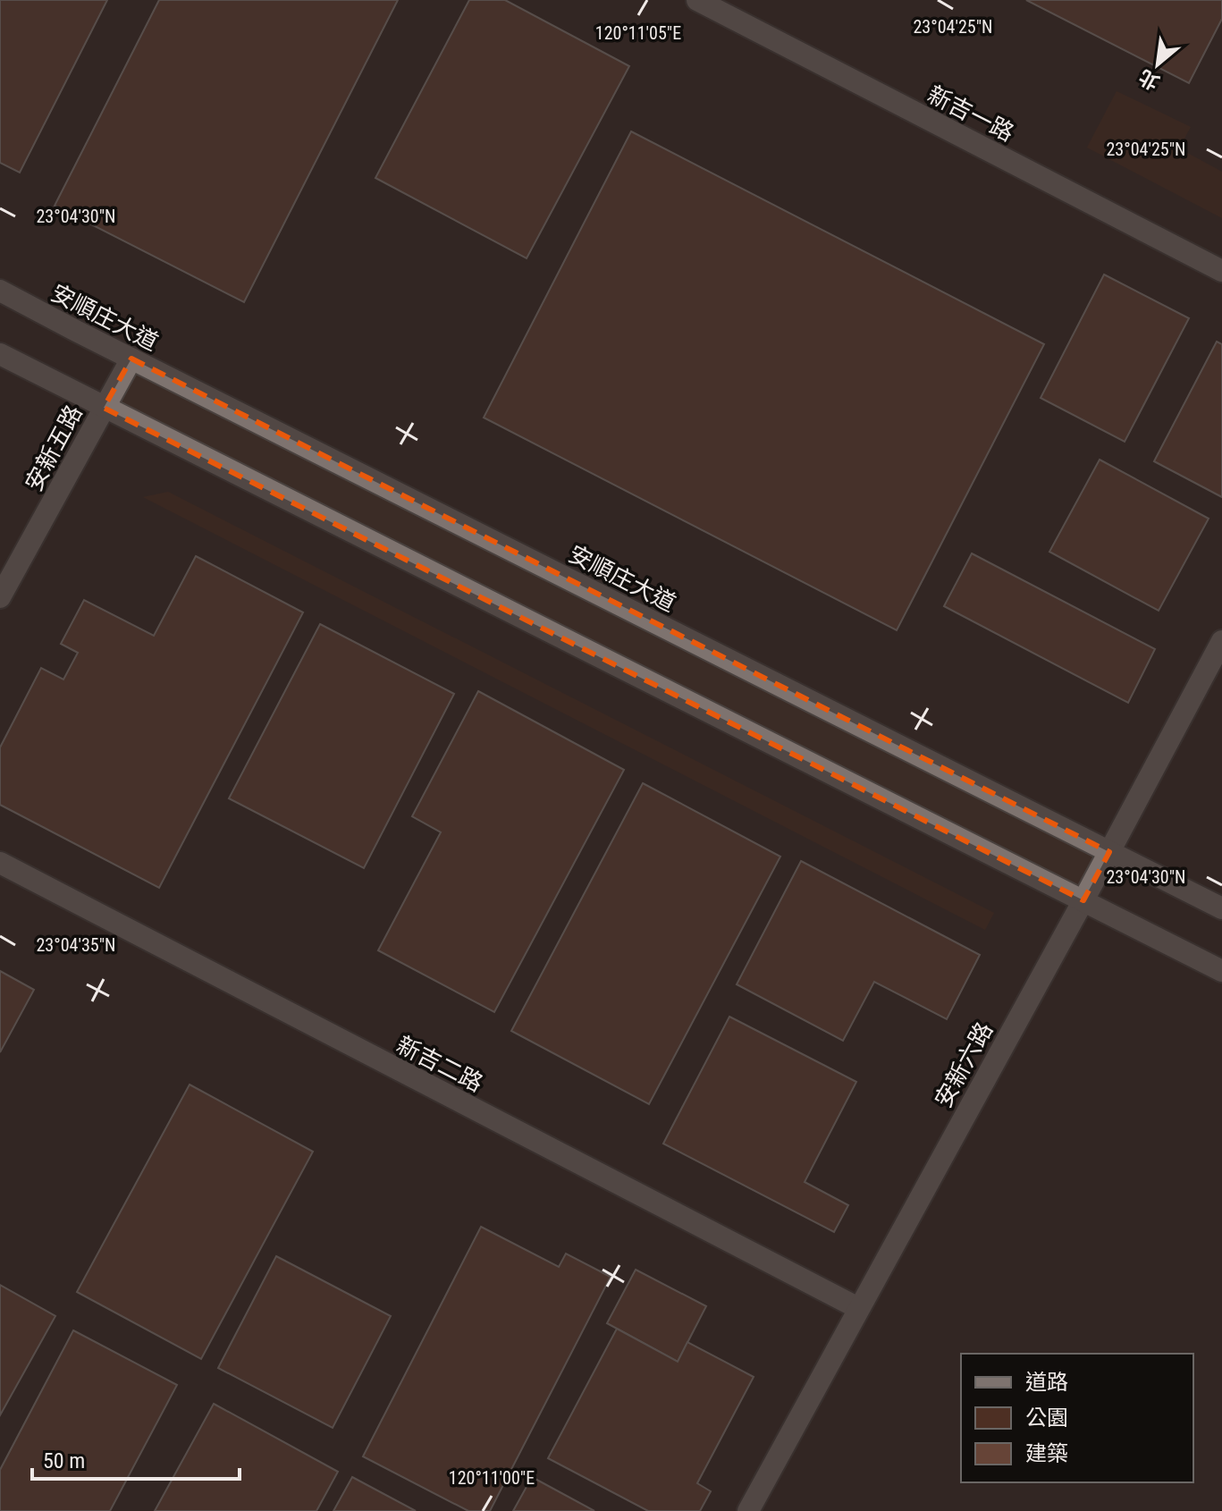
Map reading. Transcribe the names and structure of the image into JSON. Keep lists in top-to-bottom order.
{
  "streets": {
    "street": [
      "新吉一路",
      "安順庄大道",
      "安新五路",
      "新吉二路",
      "安新六路"
    ]
  },
  "crossings": [
    ["安順庄大道", "安新五路"],
    ["安順庄大道", "安新六路"],
    ["新吉二路", "安新六路"]
  ],
  "legend": ["道路", "公園", "建築"],
  "scale_bar": "50 m",
  "north": "bottom left",
  "coordinates": [
    "23°04'25\"N",
    "120°11'05\"E",
    "23°04'30\"N",
    "23°04'35\"N",
    "120°11'00\"E"
  ]
}
